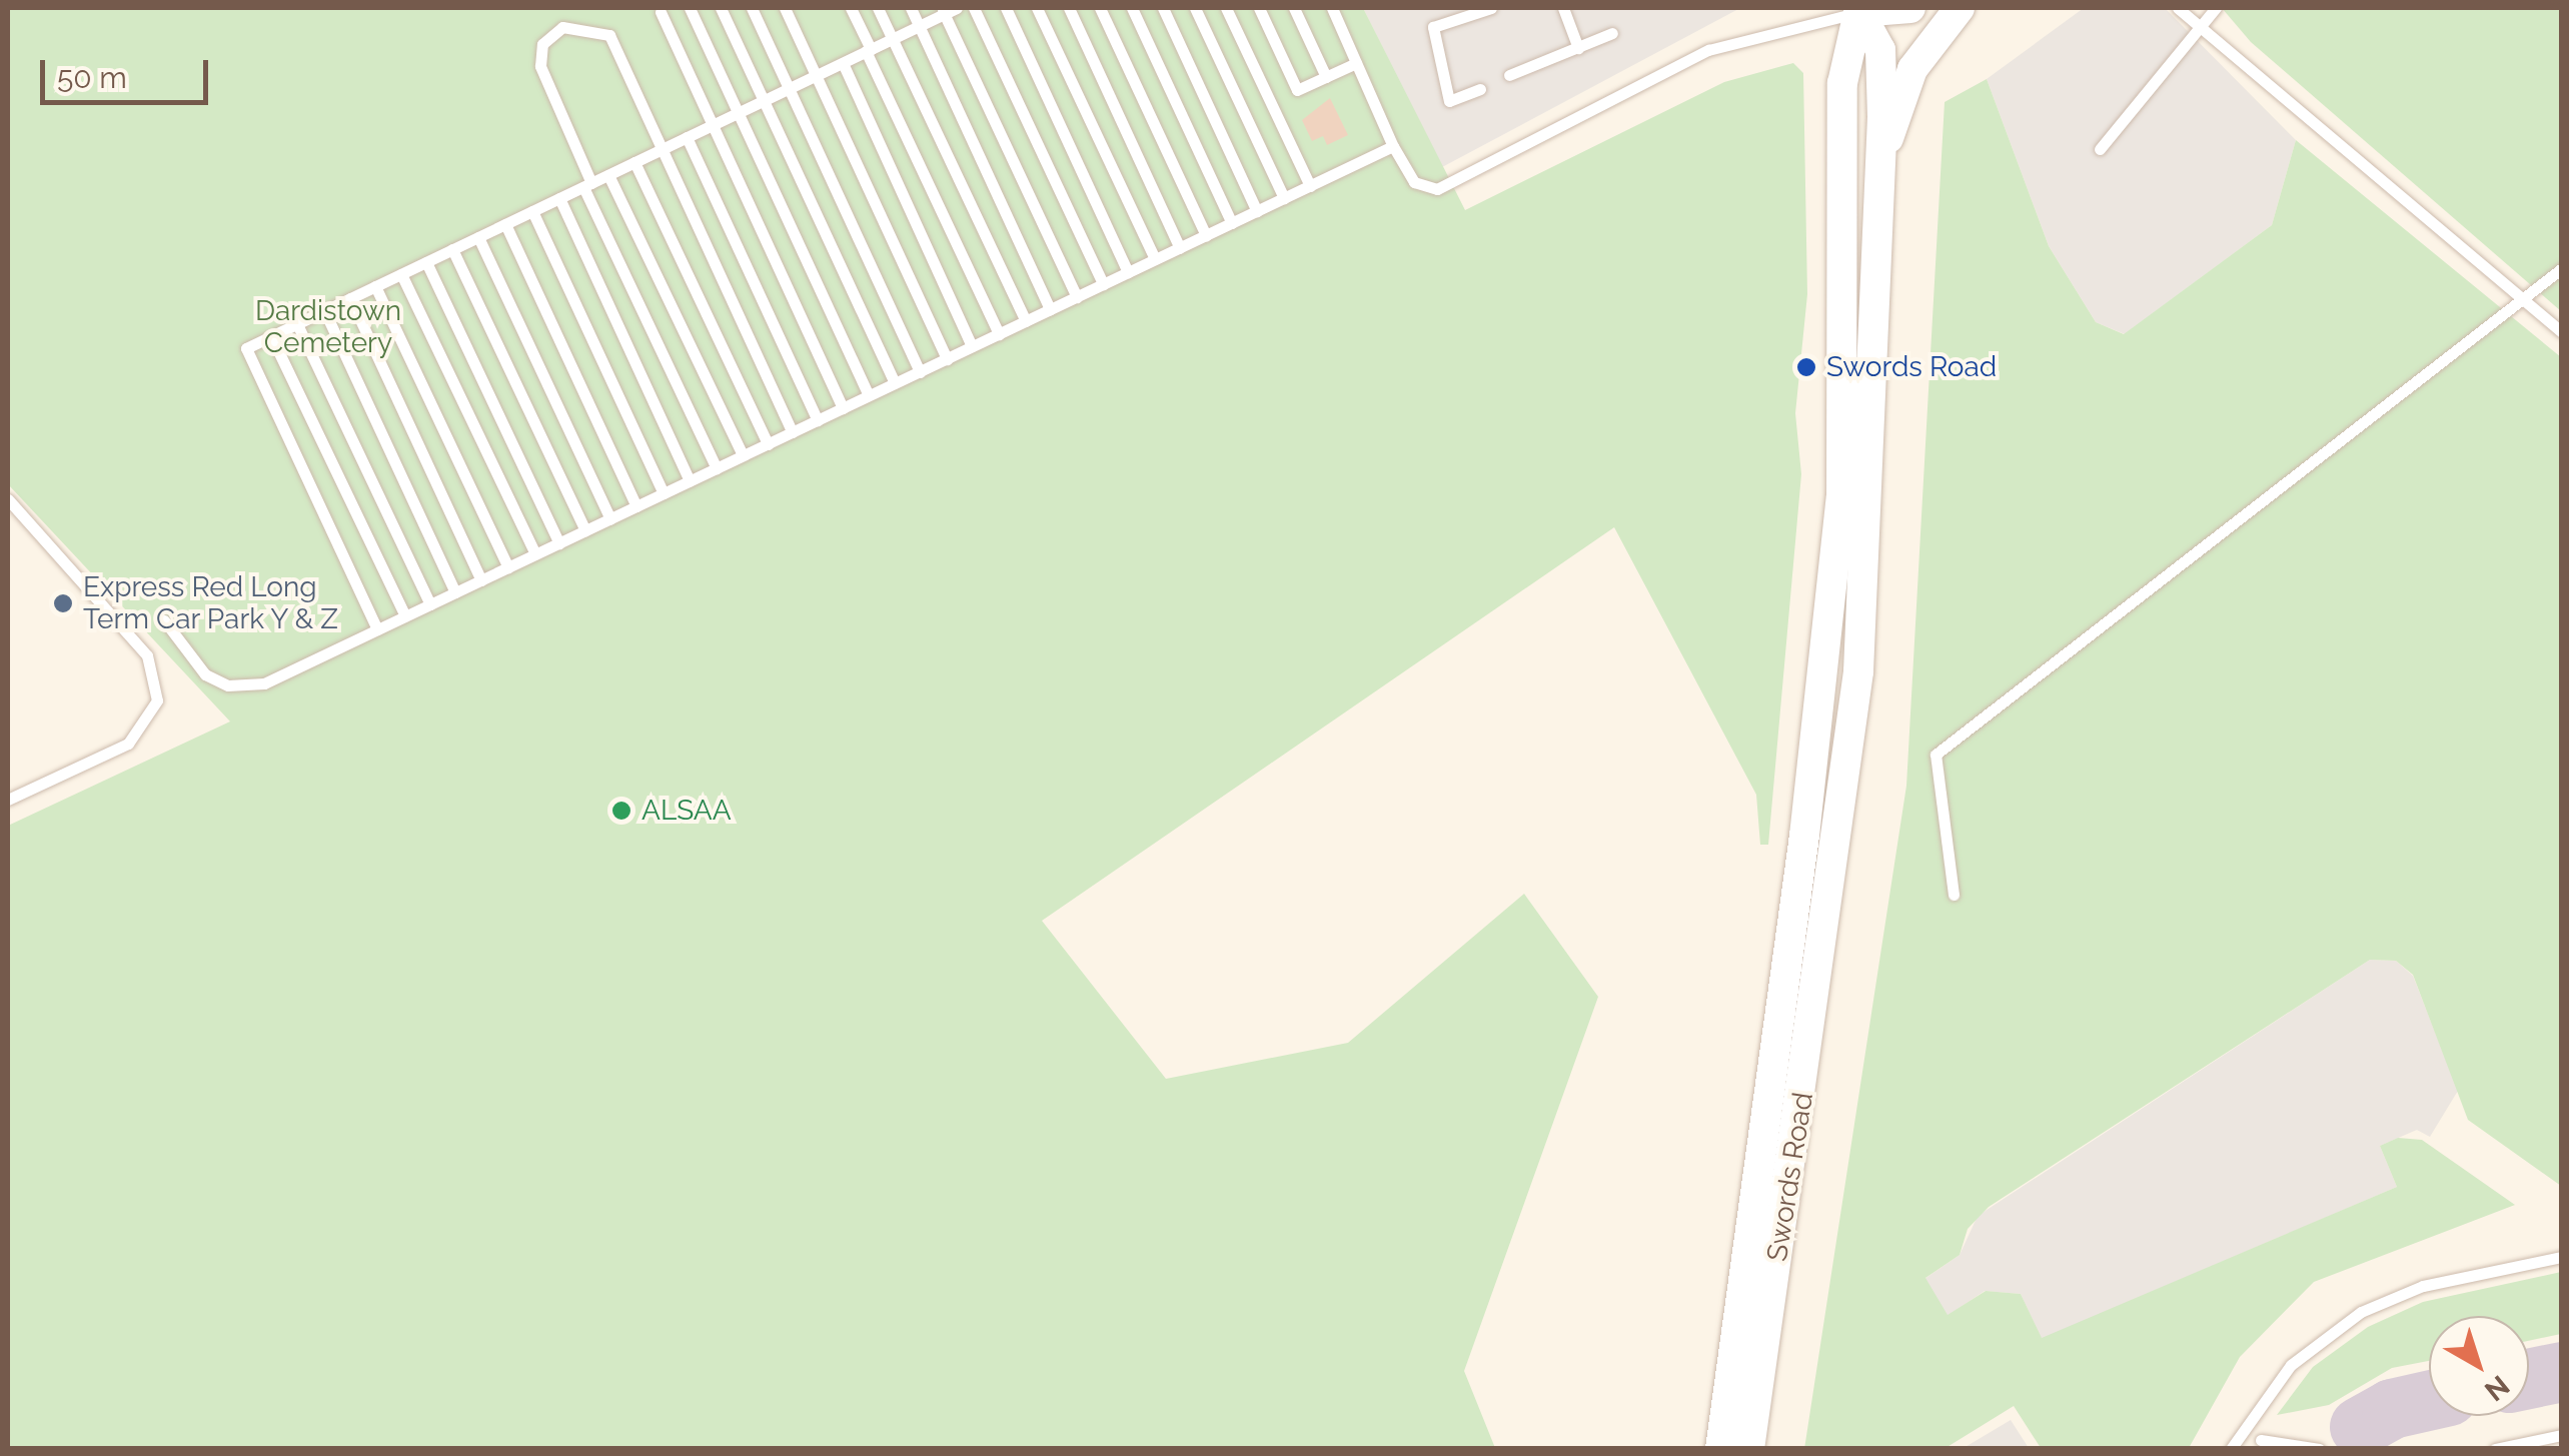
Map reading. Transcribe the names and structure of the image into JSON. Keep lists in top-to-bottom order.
{
  "streets": {
    "main road": ["Swords Road"]
  },
  "parks": ["Dardistown Cemetery"],
  "places": ["Swords Road", "Express Red Long Term Car Park Y & Z", "ALSAA"],
  "scale_bar": "50 m",
  "north": "bottom right"
}
